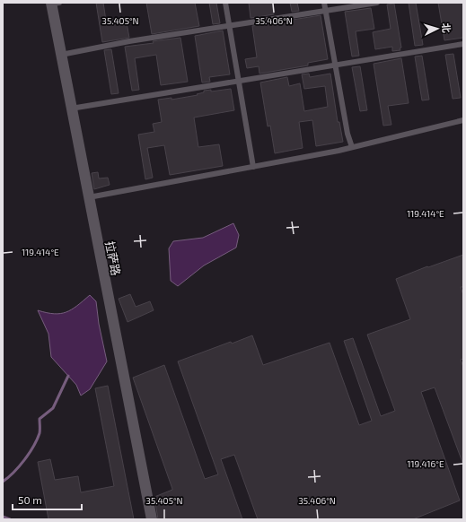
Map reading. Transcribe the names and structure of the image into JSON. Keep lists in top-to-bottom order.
{
  "streets": {
    "street": ["拉萨路"]
  },
  "scale_bar": "50 m",
  "north": "right",
  "coordinates": [
    "35.405°N",
    "35.406°N",
    "119.414°E",
    "119.416°E"
  ]
}
